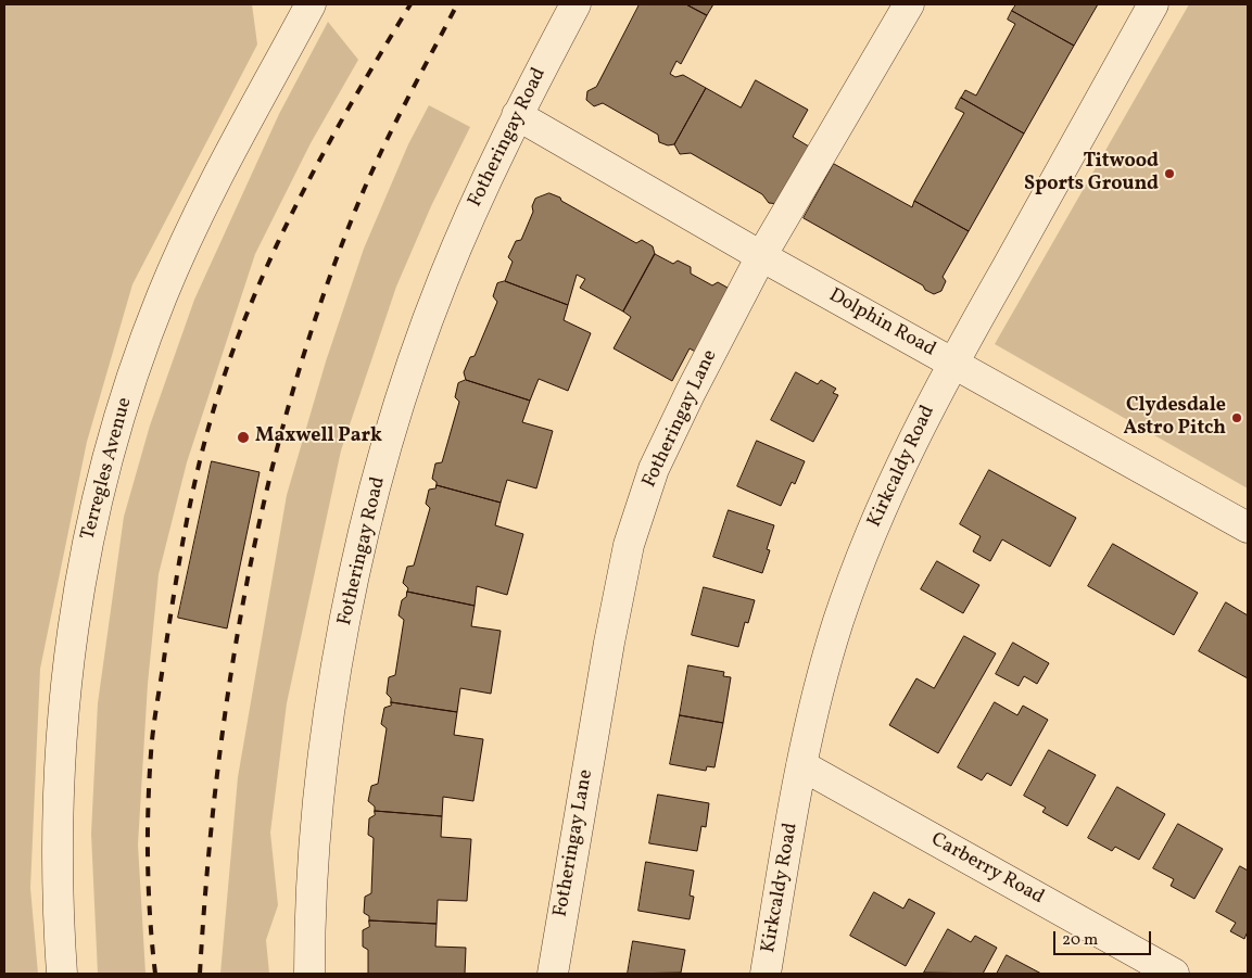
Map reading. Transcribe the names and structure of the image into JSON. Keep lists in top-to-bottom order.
{
  "streets": {
    "street": [
      "Fotheringay Road",
      "Dolphin Road",
      "Fotheringay Lane",
      "Kirkcaldy Road",
      "Terregles Avenue",
      "Carberry Road"
    ]
  },
  "crossings": [
    ["Fotheringay Road", "Dolphin Road"],
    ["Dolphin Road", "Fotheringay Lane"],
    ["Dolphin Road", "Kirkcaldy Road"],
    ["Kirkcaldy Road", "Carberry Road"]
  ],
  "places": ["Titwood Sports Ground", "Clydesdale Astro Pitch", "Maxwell Park"],
  "scale_bar": "20 m"
}
